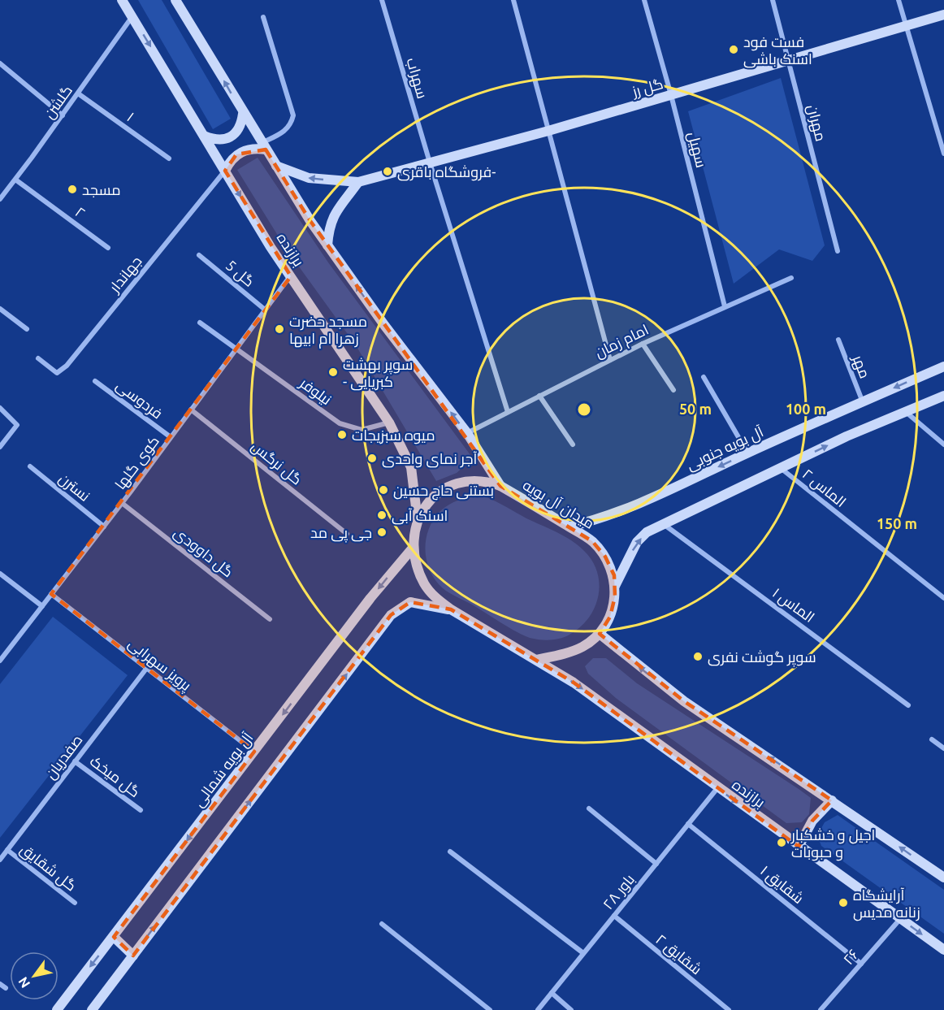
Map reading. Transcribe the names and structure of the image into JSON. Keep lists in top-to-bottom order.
{
  "streets": {
    "main road": [
      "گل رز",
      "برازنده",
      "آل بویه جنوبی",
      "میدان آل بویه",
      "آل بویه شمالی"
    ],
    "street": [
      "سهراب",
      "گلشن",
      "۱",
      "مهران",
      "سهیل",
      "۲",
      "گل 5",
      "جهاندار",
      "امام زمان",
      "مهر",
      "نیلوفر",
      "فردوسی",
      "کوی گلها",
      "گل نرگس",
      "نسترن",
      "الماس ۲",
      "گل داوودی",
      "الماس ۱",
      "پرویز سهرابی",
      "صفدریان",
      "گل میخک",
      "گل شقایق",
      "شقایق ۱",
      "باور ۲۸",
      "شقایق ۲",
      "۲۶"
    ]
  },
  "crossings": [
    ["سهراب", "گل رز"],
    ["سهراب", "امام زمان"],
    ["گل رز", "مهران"],
    ["گل رز", "سهیل"],
    ["گلشن", "۱"],
    ["گلشن", "۲"],
    ["گلشن", "برازنده"],
    ["سهیل", "امام زمان"],
    ["برازنده", "جهاندار"],
    ["برازنده", "نیلوفر"],
    ["برازنده", "کوی گلها"],
    ["برازنده", "میدان آل بویه"],
    ["برازنده", "باور ۲۸"],
    ["برازنده", "۲۶"],
    ["گل 5", "کوی گلها"],
    ["مهر", "آل بویه جنوبی"],
    ["نیلوفر", "کوی گلها"],
    ["فردوسی", "کوی گلها"],
    ["آل بویه جنوبی", "میدان آل بویه"],
    ["کوی گلها", "گل نرگس"],
    ["کوی گلها", "نسترن"],
    ["کوی گلها", "گل داوودی"],
    ["کوی گلها", "پرویز سهرابی"],
    ["میدان آل بویه", "آل بویه شمالی"],
    ["پرویز سهرابی", "صفدریان"],
    ["پرویز سهرابی", "آل بویه شمالی"],
    ["صفدریان", "گل میخک"],
    ["صفدریان", "گل شقایق"],
    ["شقایق ۱", "باور ۲۸"],
    ["شقایق ۱", "۲۶"],
    ["باور ۲۸", "شقایق ۲"]
  ],
  "places": [
    "فست فود اسنک باشی",
    "فروشگاه باقری-",
    "مسجد",
    "مسجد حضرت زهرا ام ابیها",
    "سوپر بهشت - کبریایی",
    "میوه سبزیجات",
    "آجر نمای واحدی",
    "بستنی حاج حسین",
    "اسنک آبی",
    "جی پی مد",
    "سوپر گوشت نفری",
    "اجیل و خشکبار و حبوبات",
    "آرایشگاه زنانه مدیس"
  ],
  "north": "bottom left",
  "rings": ["50 m", "100 m", "150 m"]
}
